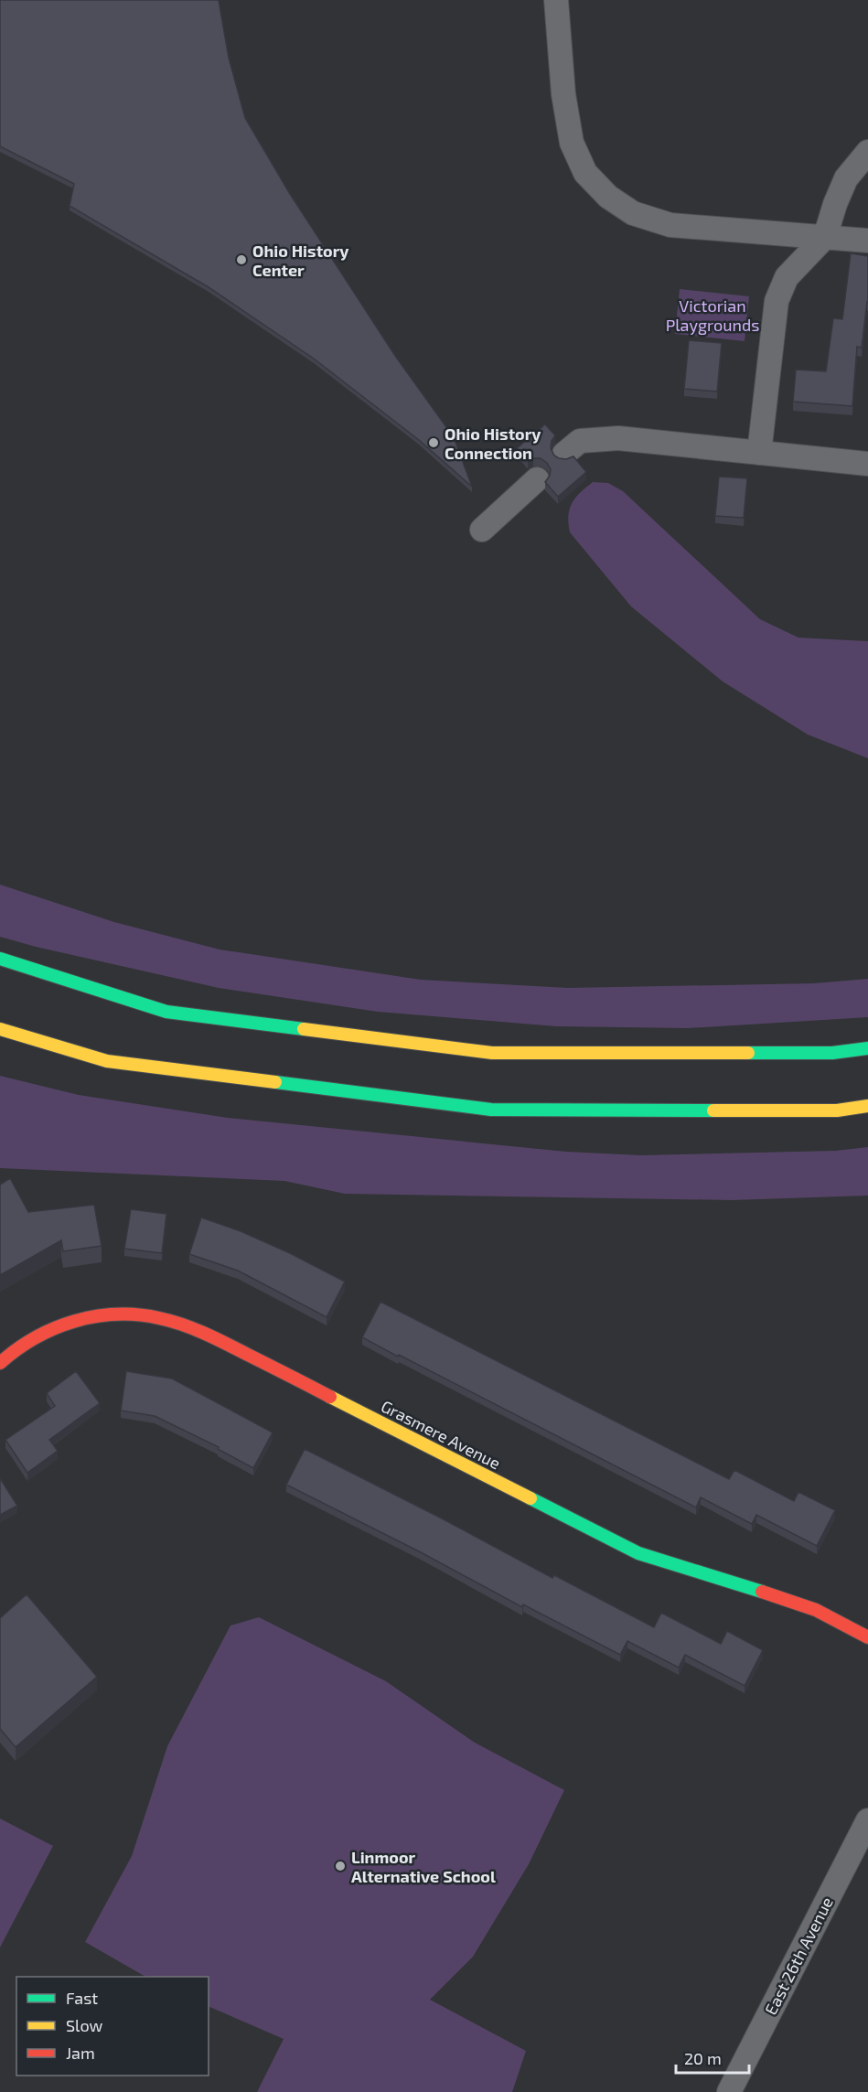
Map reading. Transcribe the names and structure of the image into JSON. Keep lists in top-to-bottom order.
{
  "streets": {
    "main road": ["Grasmere Avenue"],
    "street": ["East 26th Avenue"]
  },
  "parks": ["Victorian Playgrounds"],
  "places": ["Ohio History Center", "Ohio History Connection", "Linmoor Alternative School"],
  "legend": ["Fast", "Slow", "Jam"],
  "scale_bar": "20 m"
}
